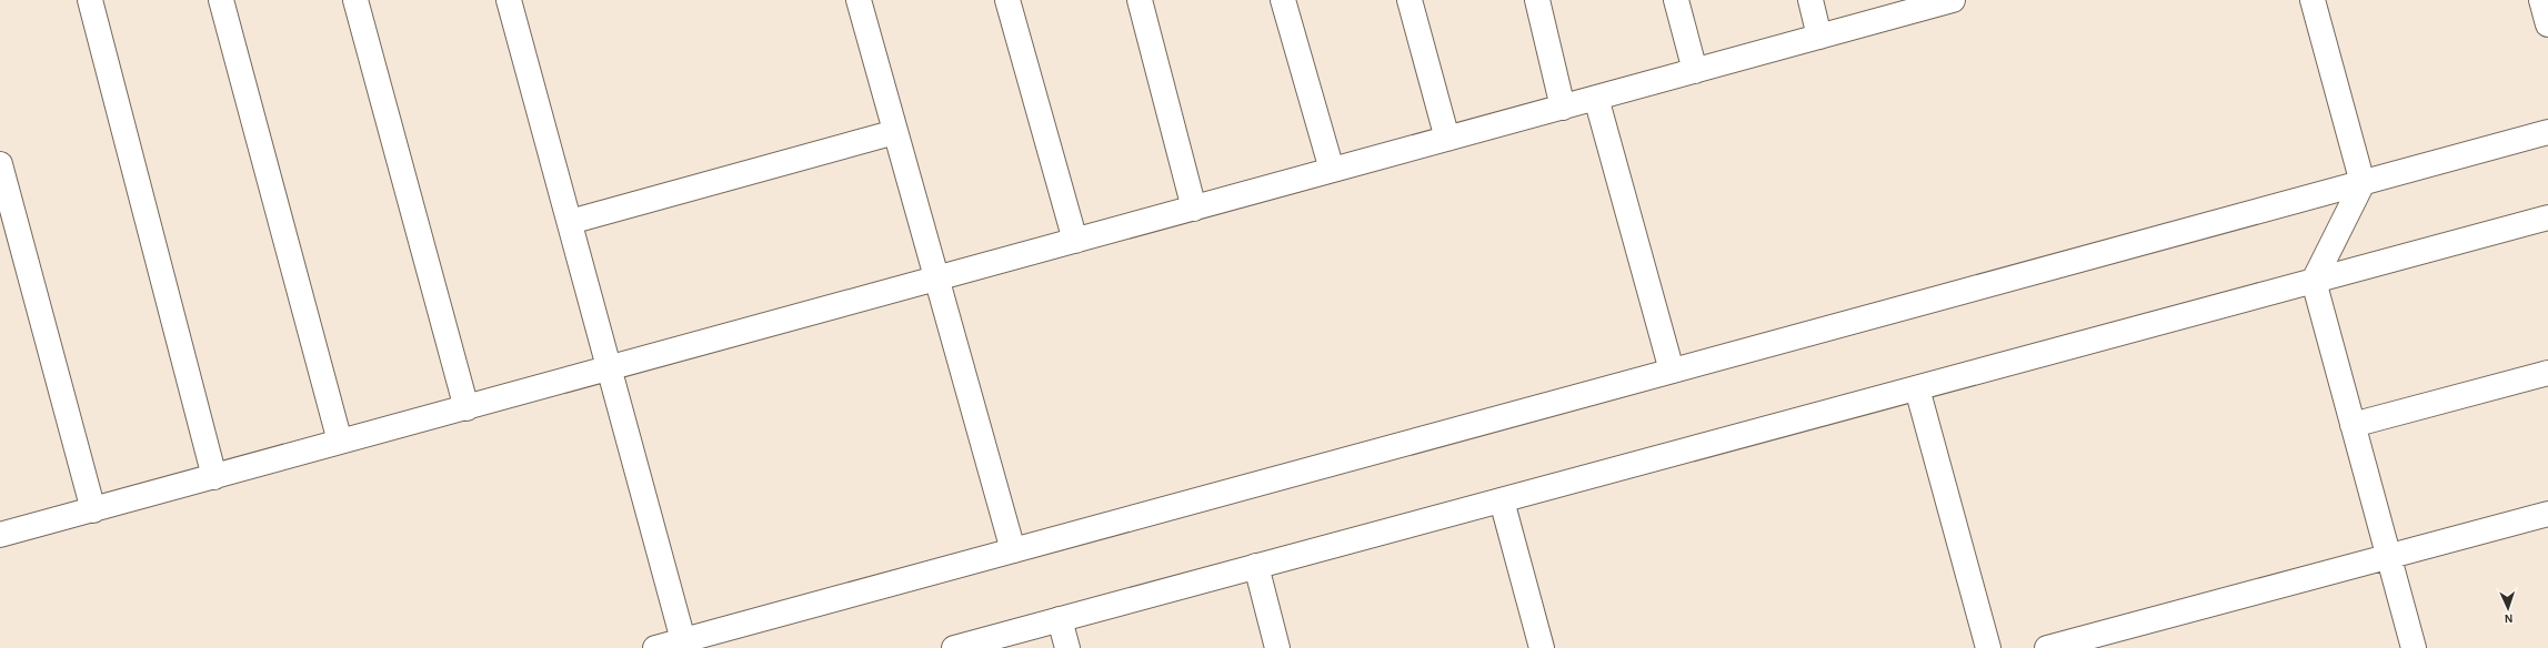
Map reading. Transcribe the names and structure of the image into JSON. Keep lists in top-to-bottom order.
{
  "north": "bottom"
}
